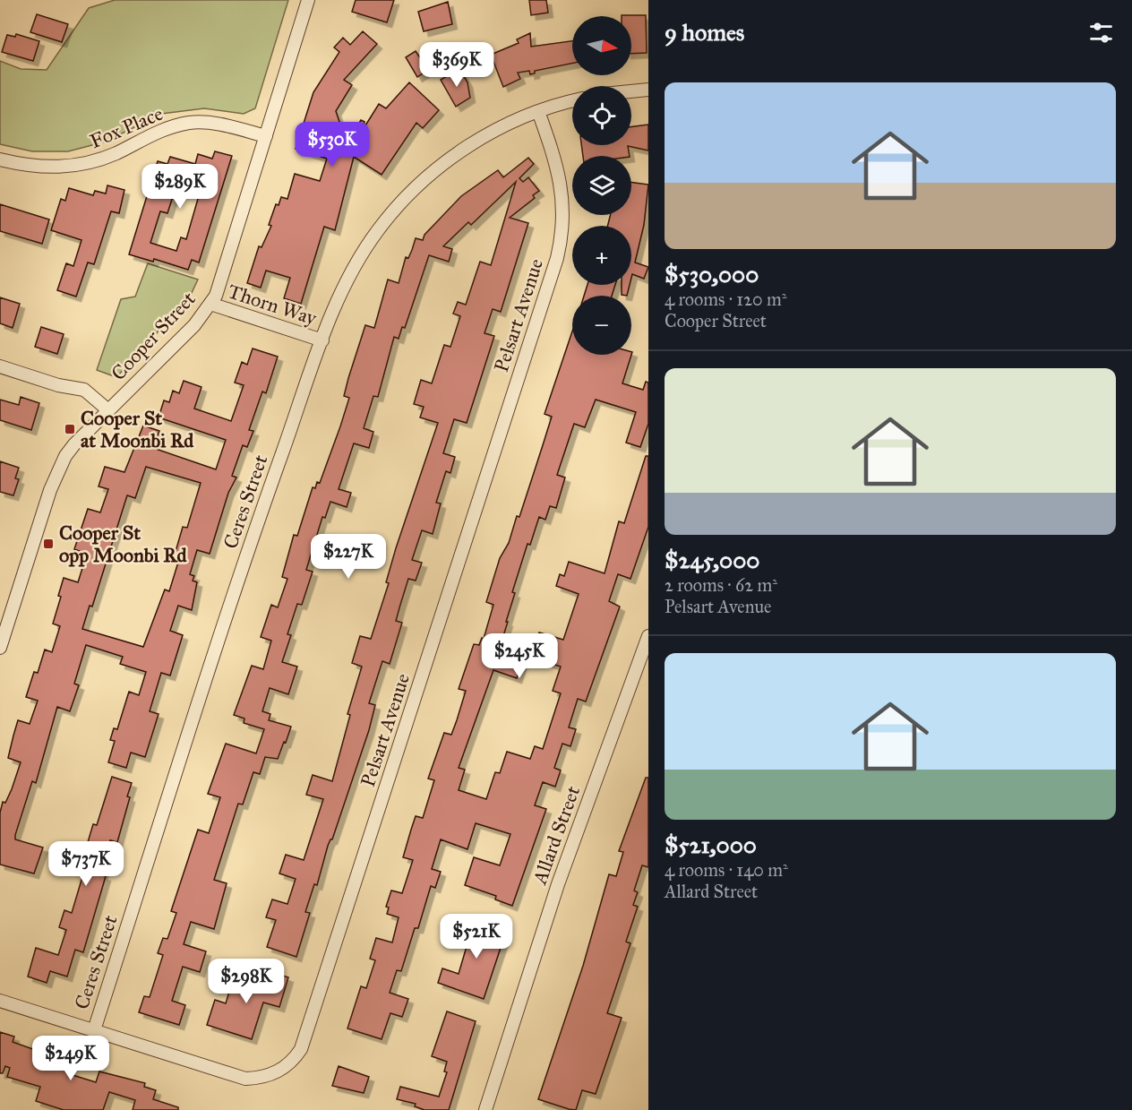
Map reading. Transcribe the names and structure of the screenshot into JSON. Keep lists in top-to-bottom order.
{
  "streets": {
    "street": [
      "Fox Place",
      "Thorn Way",
      "Pelsart Avenue",
      "Cooper Street",
      "Ceres Street",
      "Allard Street"
    ]
  },
  "crossings": [
    ["Fox Place", "Cooper Street"],
    ["Thorn Way", "Cooper Street"],
    ["Thorn Way", "Ceres Street"],
    ["Pelsart Avenue", "Ceres Street"]
  ],
  "places": {
    "transit": ["Cooper St at Moonbi Rd", "Cooper St opp Moonbi Rd"]
  },
  "north": "right",
  "page": {
    "heading": "9 homes",
    "map_buttons": ["+", "−"],
    "price": [
      "$369K",
      "$530K",
      "$289K",
      "$227K",
      "$245K",
      "$737K",
      "$521K",
      "$298K",
      "$249K"
    ],
    "list": [
      {
        "name": "$530,000",
        "note": "4 rooms · 120 m² · Cooper Street"
      },
      {
        "name": "$245,000",
        "note": "2 rooms · 62 m² · Pelsart Avenue"
      },
      {
        "name": "$521,000",
        "note": "4 rooms · 140 m² · Allard Street"
      }
    ]
  }
}
